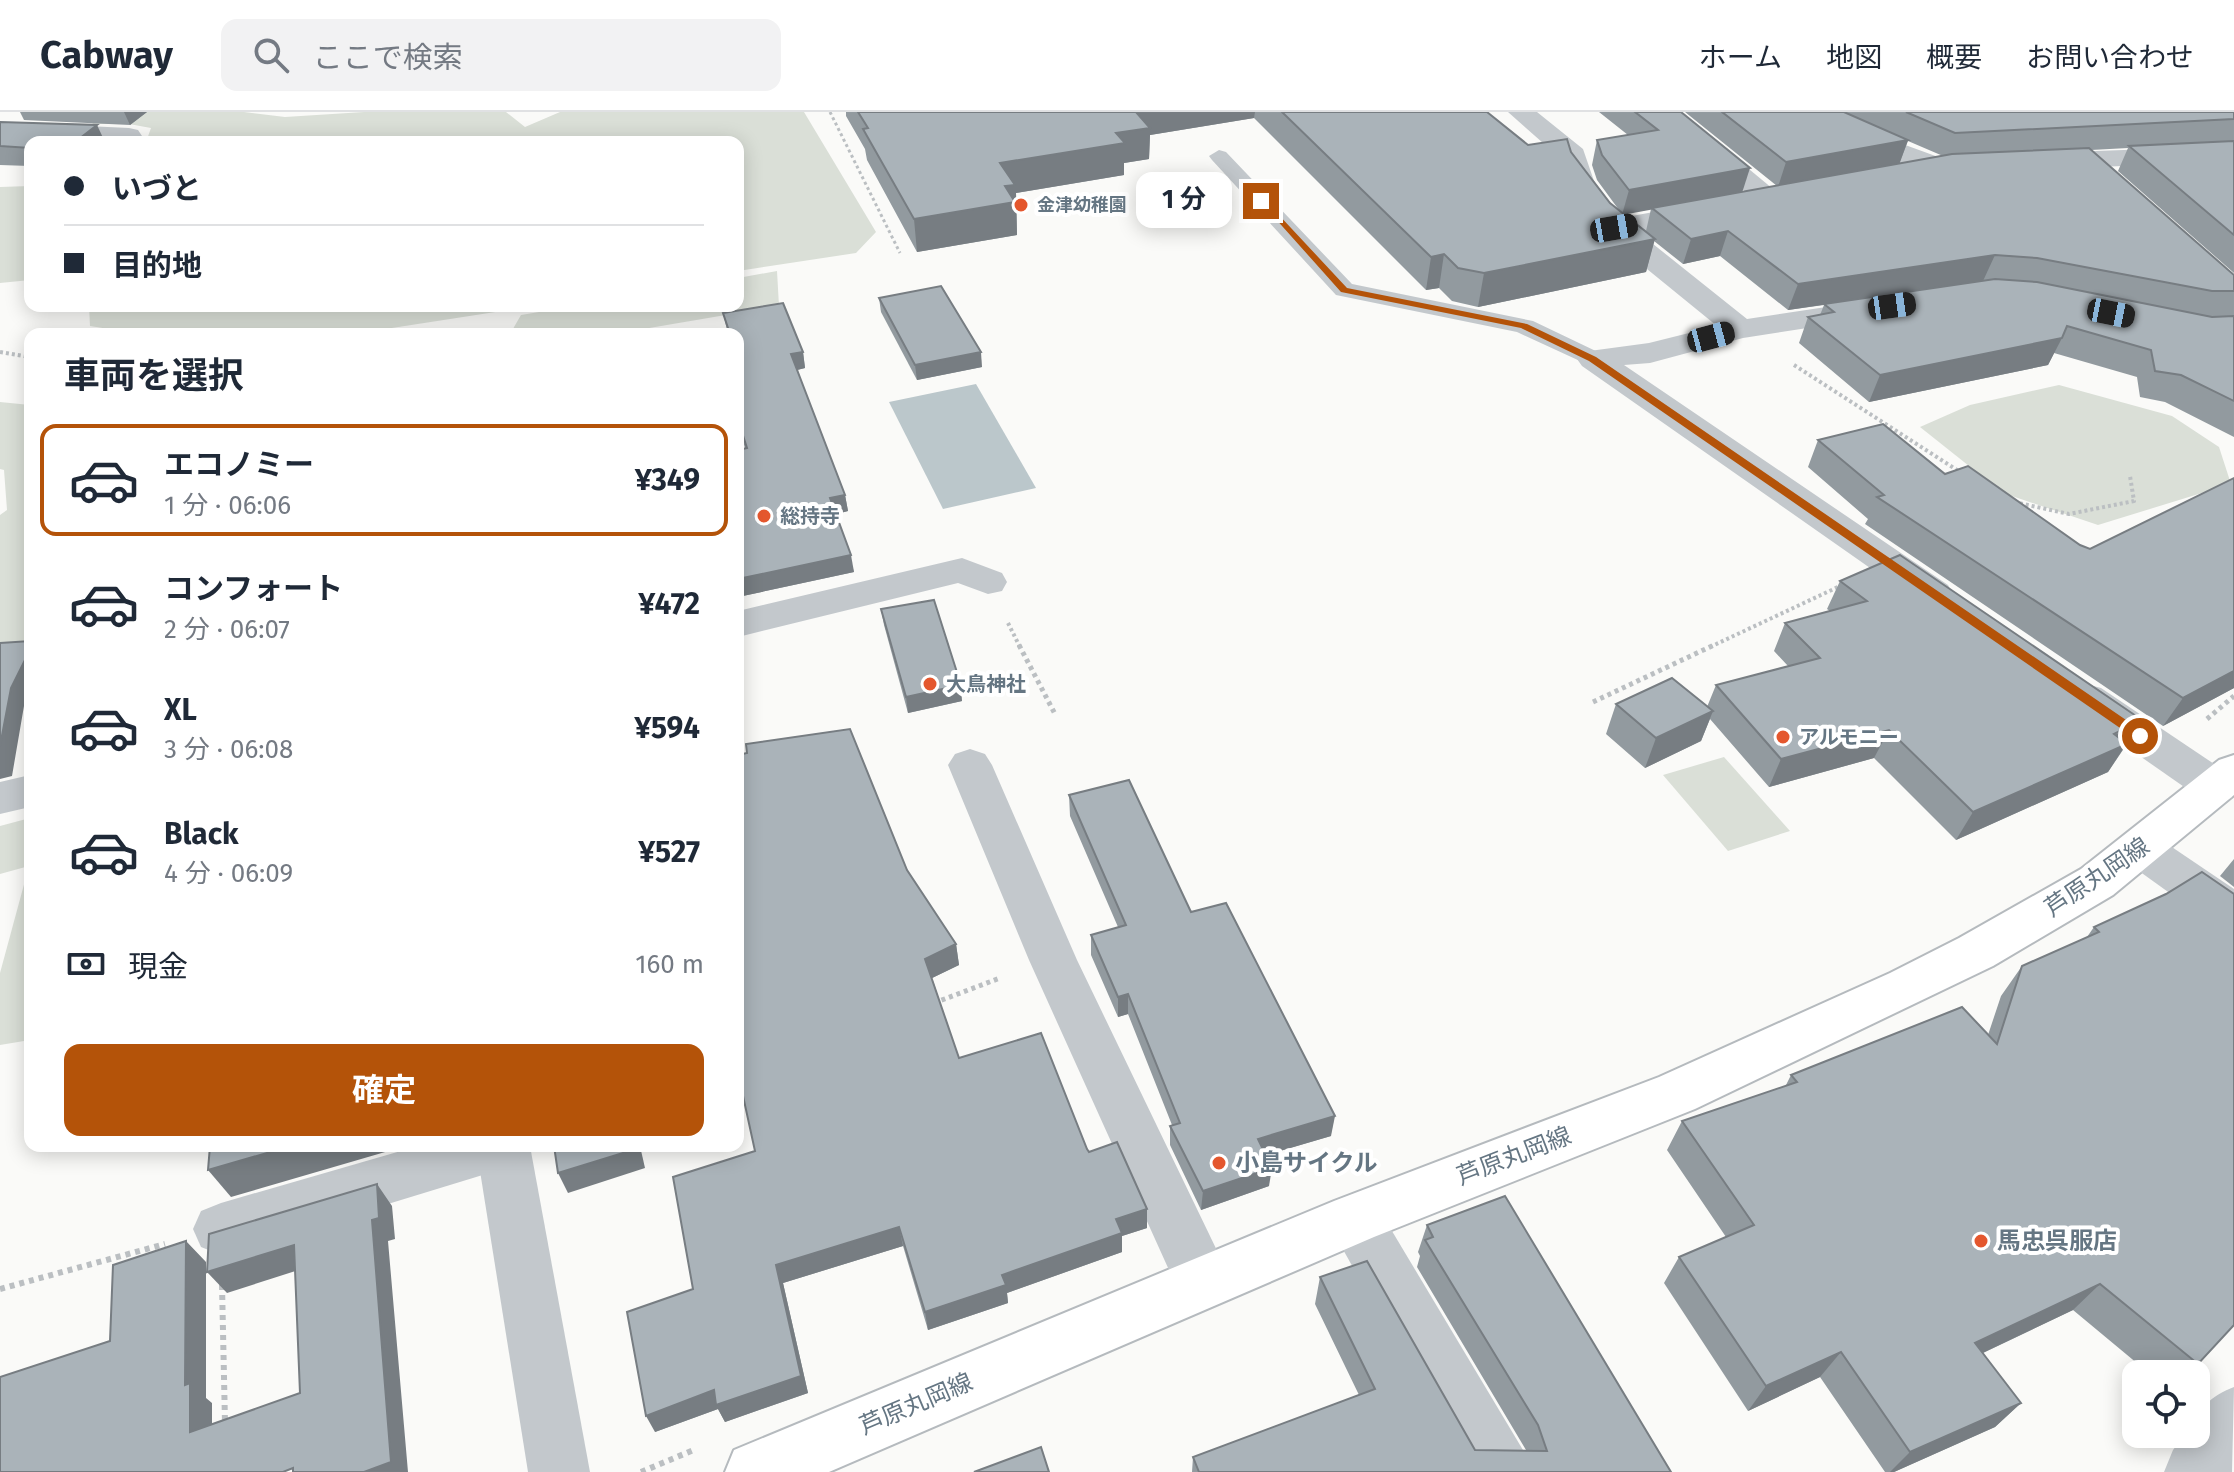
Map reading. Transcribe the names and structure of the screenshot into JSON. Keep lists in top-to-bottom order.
{
  "streets": {
    "main road": ["芦原丸岡線"]
  },
  "places": [
    "金津幼稚園",
    "総持寺",
    "大鳥神社",
    "アルモニー",
    "小島サイクル",
    "馬忠呉服店"
  ],
  "page": {
    "header": "Cabway",
    "search": "ここで検索",
    "nav": [
      "ホーム",
      "地図",
      "概要",
      "お問い合わせ"
    ],
    "banner": ["いづと", "目的地"],
    "bubble": "1 分",
    "heading": "車両を選択",
    "list": [
      {
        "name": "エコノミー",
        "note": "1 分 · 06:06",
        "value": "¥349"
      },
      {
        "name": "コンフォート",
        "note": "2 分 · 06:07",
        "value": "¥472"
      },
      {
        "name": "XL",
        "note": "3 分 · 06:08",
        "value": "¥594"
      },
      {
        "name": "Black",
        "note": "4 分 · 06:09",
        "value": "¥527"
      }
    ],
    "pay": ["現金", "160 m"],
    "buttons": "確定"
  }
}
